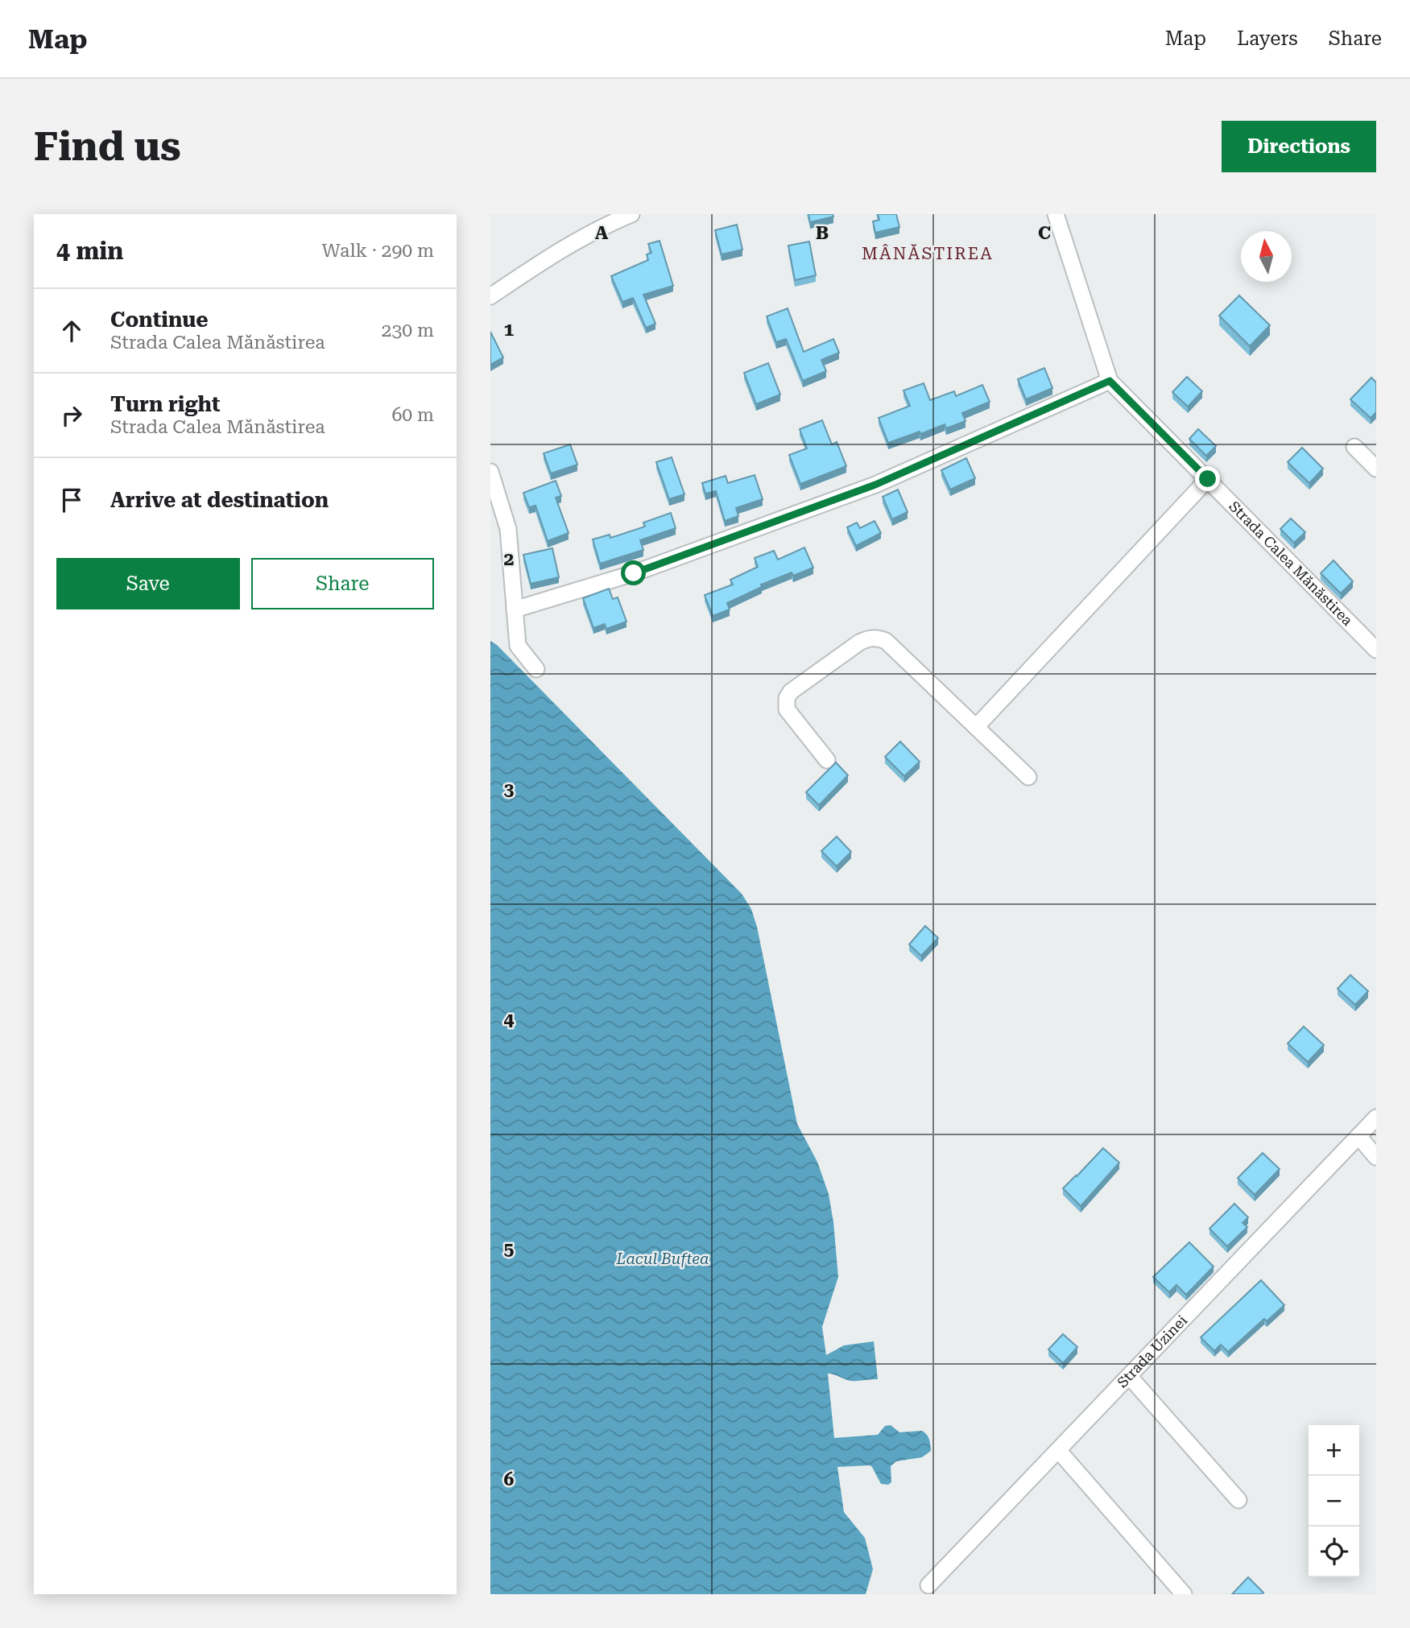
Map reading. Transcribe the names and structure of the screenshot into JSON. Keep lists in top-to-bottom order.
{
  "streets": {
    "street": ["Strada Calea Mănăstirea", "Strada Uzinei"]
  },
  "districts": ["MÂNĂSTIREA"],
  "water": ["Lacul Buftea"],
  "north": "top",
  "page": {
    "header": "Map",
    "nav": ["Map", "Layers", "Share"],
    "buttons": [
      "Directions",
      ["Save", "Share"]
    ],
    "title": "Find us",
    "heading": ["4 min", "Walk · 290 m"],
    "list": [
      ["Continue", "Strada Calea Mănăstirea", "230 m"],
      ["Turn right", "Strada Calea Mănăstirea", "60 m"],
      "Arrive at destination"
    ],
    "map_buttons": ["+", "−"]
  },
  "grid": {
    "columns": ["A", "B", "C"],
    "rows": [
      "1",
      "2",
      "3",
      "4",
      "5",
      "6"
    ]
  }
}
